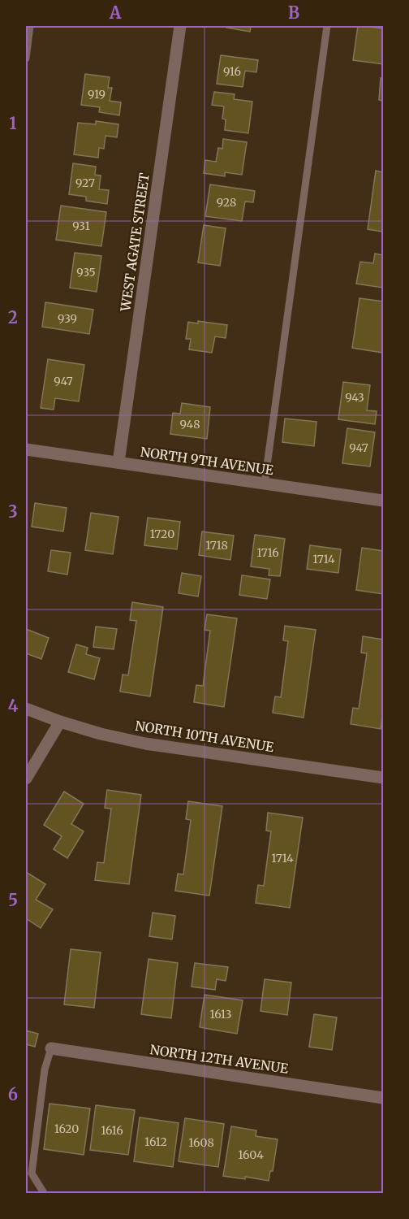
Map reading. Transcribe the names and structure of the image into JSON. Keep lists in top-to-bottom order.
{
  "streets": {
    "street": [
      "WEST AGATE STREET",
      "NORTH 9TH AVENUE",
      "NORTH 10TH AVENUE",
      "NORTH 12TH AVENUE"
    ]
  },
  "crossings": [
    ["WEST AGATE STREET", "NORTH 9TH AVENUE"]
  ],
  "house_numbers": [
    "916",
    "919",
    "927",
    "928",
    "931",
    "935",
    "939",
    "947",
    "943",
    "948",
    "947",
    "1720",
    "1718",
    "1716",
    "1714",
    "1714",
    "1613",
    "1620",
    "1616",
    "1612",
    "1608",
    "1604"
  ],
  "grid": {
    "columns": ["A", "B"],
    "rows": [
      "1",
      "2",
      "3",
      "4",
      "5",
      "6"
    ]
  }
}
